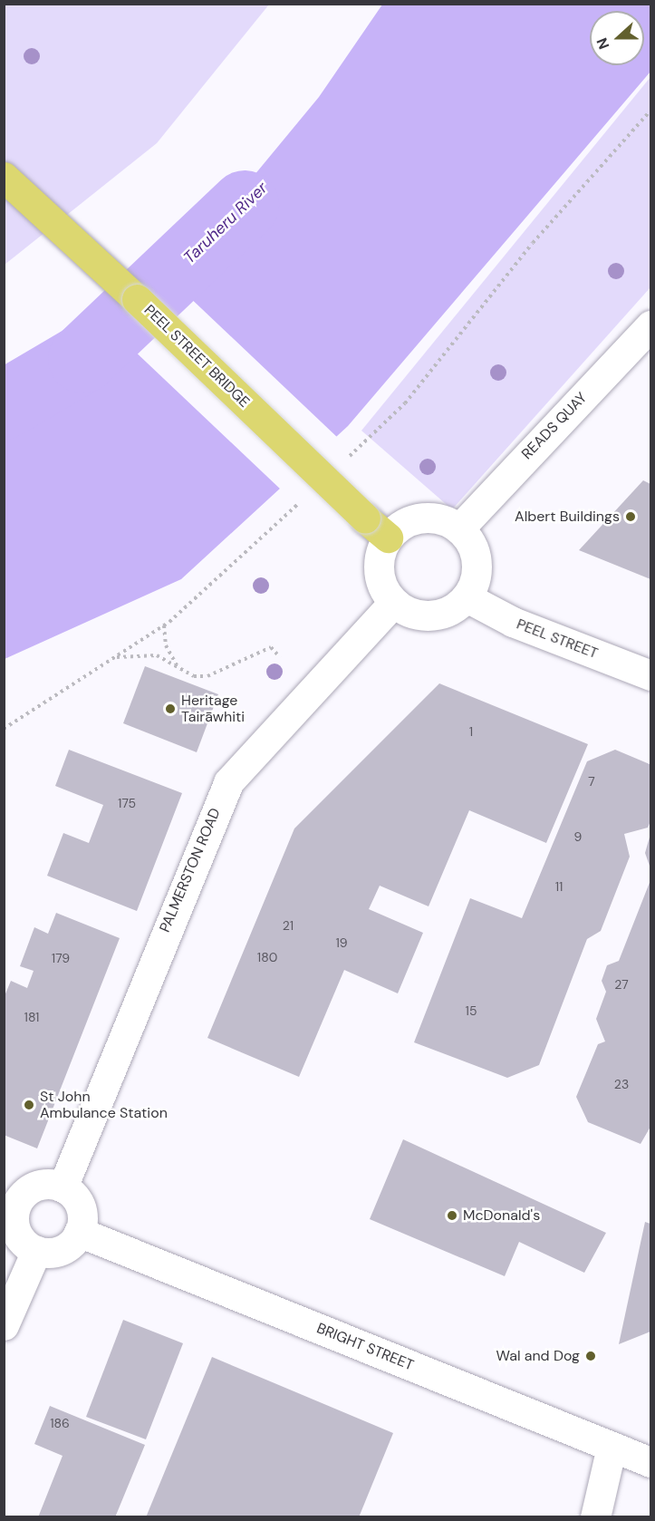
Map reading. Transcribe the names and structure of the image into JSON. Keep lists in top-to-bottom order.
{
  "streets": {
    "main road": ["PEEL STREET BRIDGE"],
    "street": [
      "READS QUAY",
      "PEEL STREET",
      "PALMERSTON ROAD",
      "BRIGHT STREET"
    ]
  },
  "crossings": [
    ["PEEL STREET BRIDGE", "READS QUAY"],
    ["PEEL STREET BRIDGE", "PEEL STREET"],
    ["PEEL STREET BRIDGE", "PALMERSTON ROAD"],
    ["READS QUAY", "PEEL STREET"],
    ["READS QUAY", "PALMERSTON ROAD"],
    ["PEEL STREET", "PALMERSTON ROAD"],
    ["PALMERSTON ROAD", "BRIGHT STREET"]
  ],
  "water": ["Taruheru River"],
  "places": [
    "Albert Buildings",
    "Heritage Tairāwhiti",
    "St John Ambulance Station",
    "McDonald's",
    "Wal and Dog"
  ],
  "house_numbers": [
    "1",
    "7",
    "175",
    "9",
    "11",
    "21",
    "19",
    "180",
    "179",
    "27",
    "15",
    "181",
    "23",
    "186"
  ],
  "north": "left"
}
